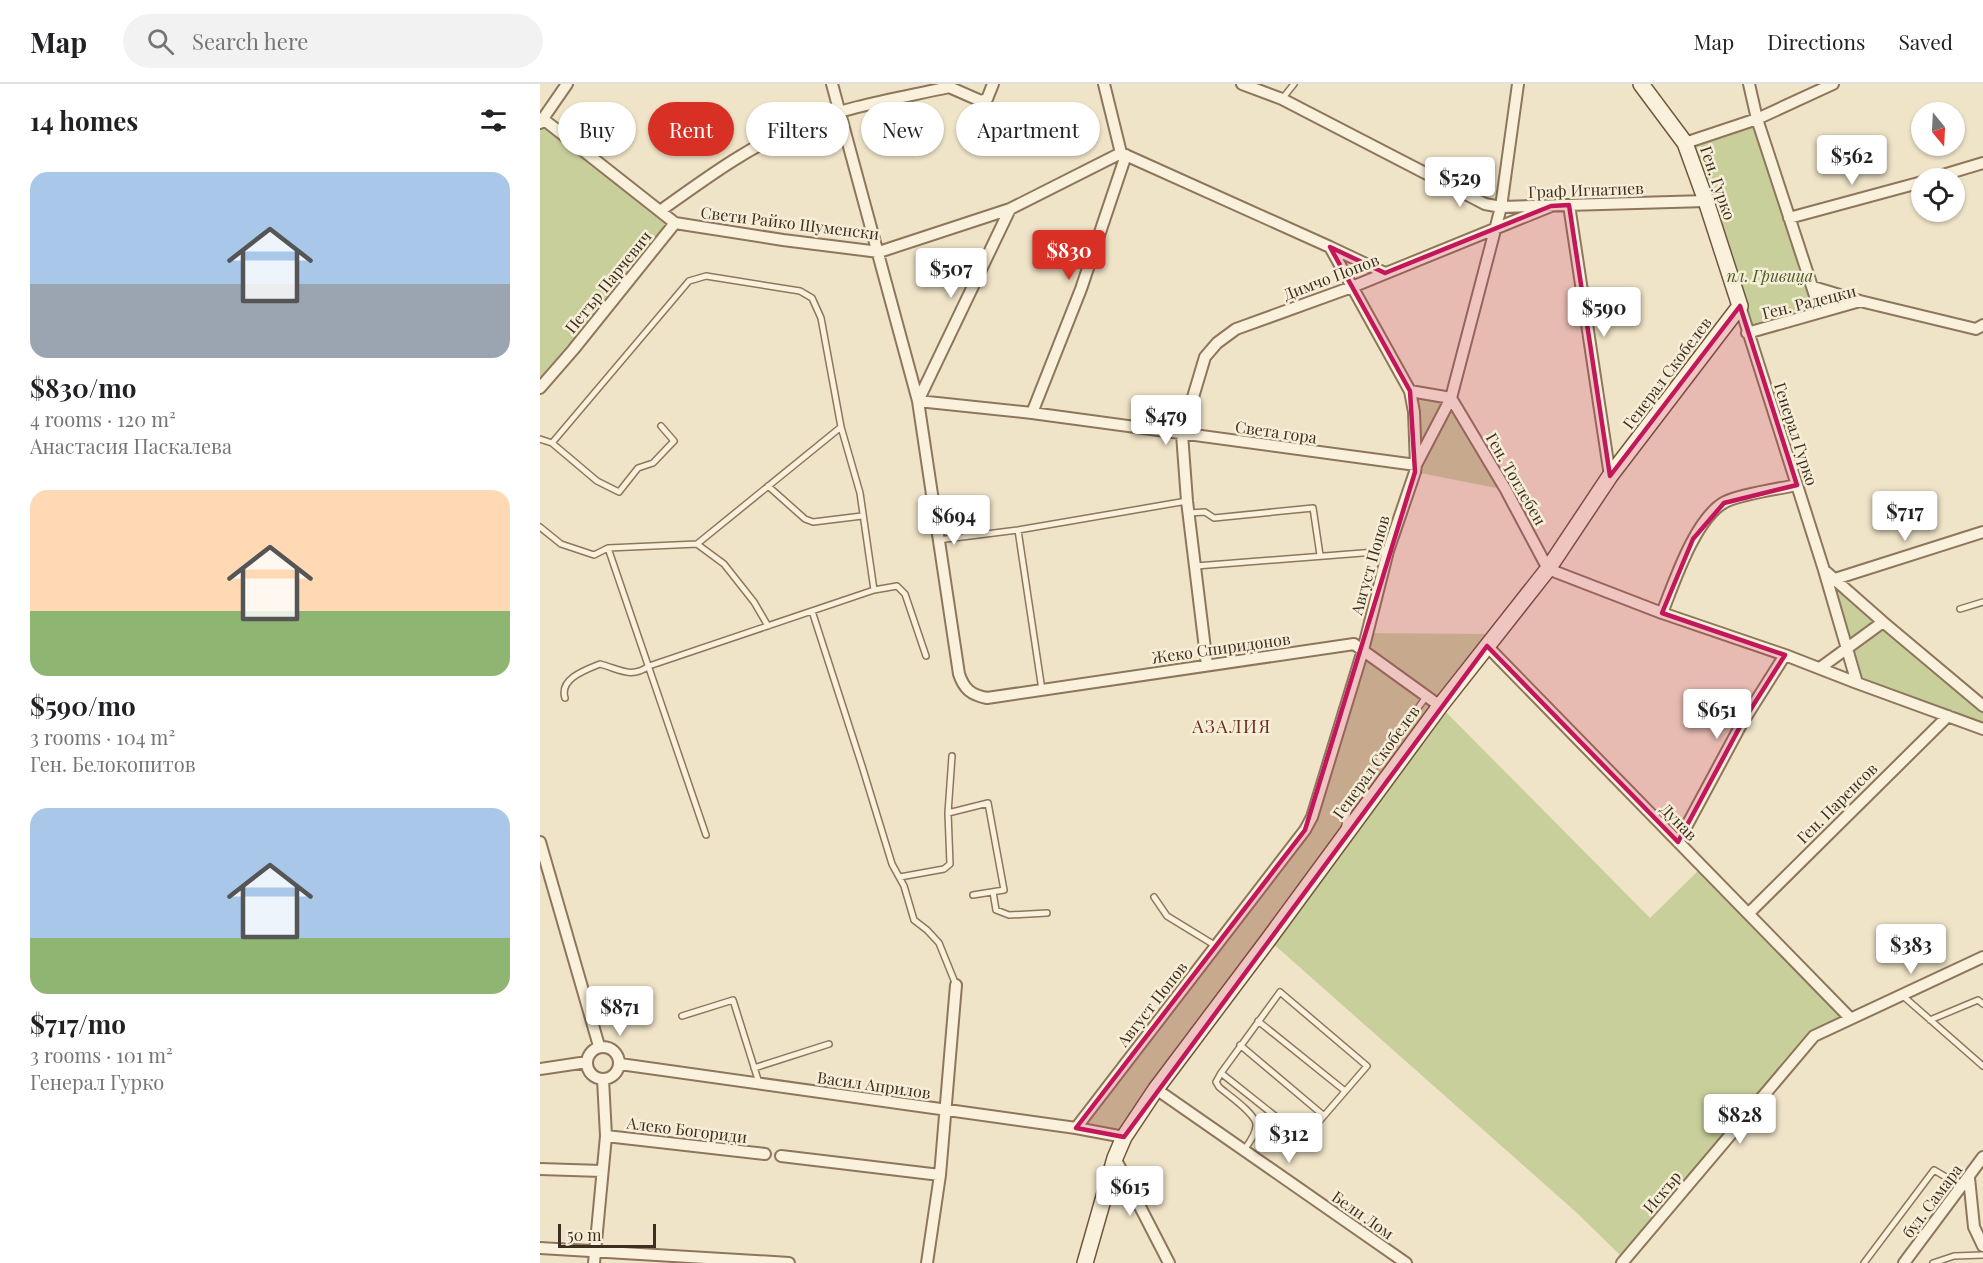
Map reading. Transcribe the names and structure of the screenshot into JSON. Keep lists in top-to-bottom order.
{
  "streets": {
    "street": [
      "Ген. Гурко",
      "Граф Игнатиев",
      "Свети Райко Шуменски",
      "Димчо Попов",
      "Петър Парчевич",
      "Ген. Радецки",
      "Генерал Скобелев",
      "Света гора",
      "Генерал Гурко",
      "Ген. Тотлебен",
      "Август Попов",
      "Жеко Спиридонов",
      "Ген. Паренсов",
      "Дунав",
      "Васил Априлов",
      "Алеко Богориди",
      "Искър",
      "бул. Самара",
      "Бели Лом"
    ]
  },
  "crossings": [
    ["Ген. Гурко", "Граф Игнатиев"],
    ["Ген. Гурко", "Генерал Скобелев"],
    ["Ген. Гурко", "Генерал Гурко"],
    ["Граф Игнатиев", "Димчо Попов"],
    ["Свети Райко Шуменски", "Петър Парчевич"],
    ["Димчо Попов", "Света гора"],
    ["Димчо Попов", "Август Попов"],
    ["Ген. Радецки", "Генерал Гурко"],
    ["Генерал Скобелев", "Генерал Гурко"],
    ["Генерал Скобелев", "Ген. Тотлебен"],
    ["Генерал Скобелев", "Жеко Спиридонов"],
    ["Генерал Скобелев", "Дунав"],
    ["Генерал Скобелев", "Васил Априлов"],
    ["Генерал Скобелев", "Бели Лом"],
    ["Света гора", "Август Попов"],
    ["Август Попов", "Жеко Спиридонов"],
    ["Август Попов", "Васил Априлов"],
    ["Ген. Паренсов", "Дунав"],
    ["Дунав", "Искър"]
  ],
  "districts": ["АЗАЛИЯ"],
  "parks": ["пл. Гривица"],
  "scale_bar": "50 m",
  "north": "bottom",
  "page": {
    "header": "Map",
    "search": "Search here",
    "nav": ["Map", "Directions", "Saved"],
    "heading": "14 homes",
    "chip": [
      "Buy",
      "Rent",
      "Filters",
      "New",
      "Apartment"
    ],
    "price": [
      "$562",
      "$529",
      "$830",
      "$507",
      "$590",
      "$479",
      "$717",
      "$694",
      "$651",
      "$383",
      "$871",
      "$828",
      "$312",
      "$615"
    ],
    "list": [
      {
        "name": "$830/mo",
        "note": "4 rooms · 120 m² · Анастасия Паскалева"
      },
      {
        "name": "$590/mo",
        "note": "3 rooms · 104 m² · Ген. Белокопитов"
      },
      {
        "name": "$717/mo",
        "note": "3 rooms · 101 m² · Генерал Гурко"
      }
    ],
    "scale": "50 m"
  }
}
